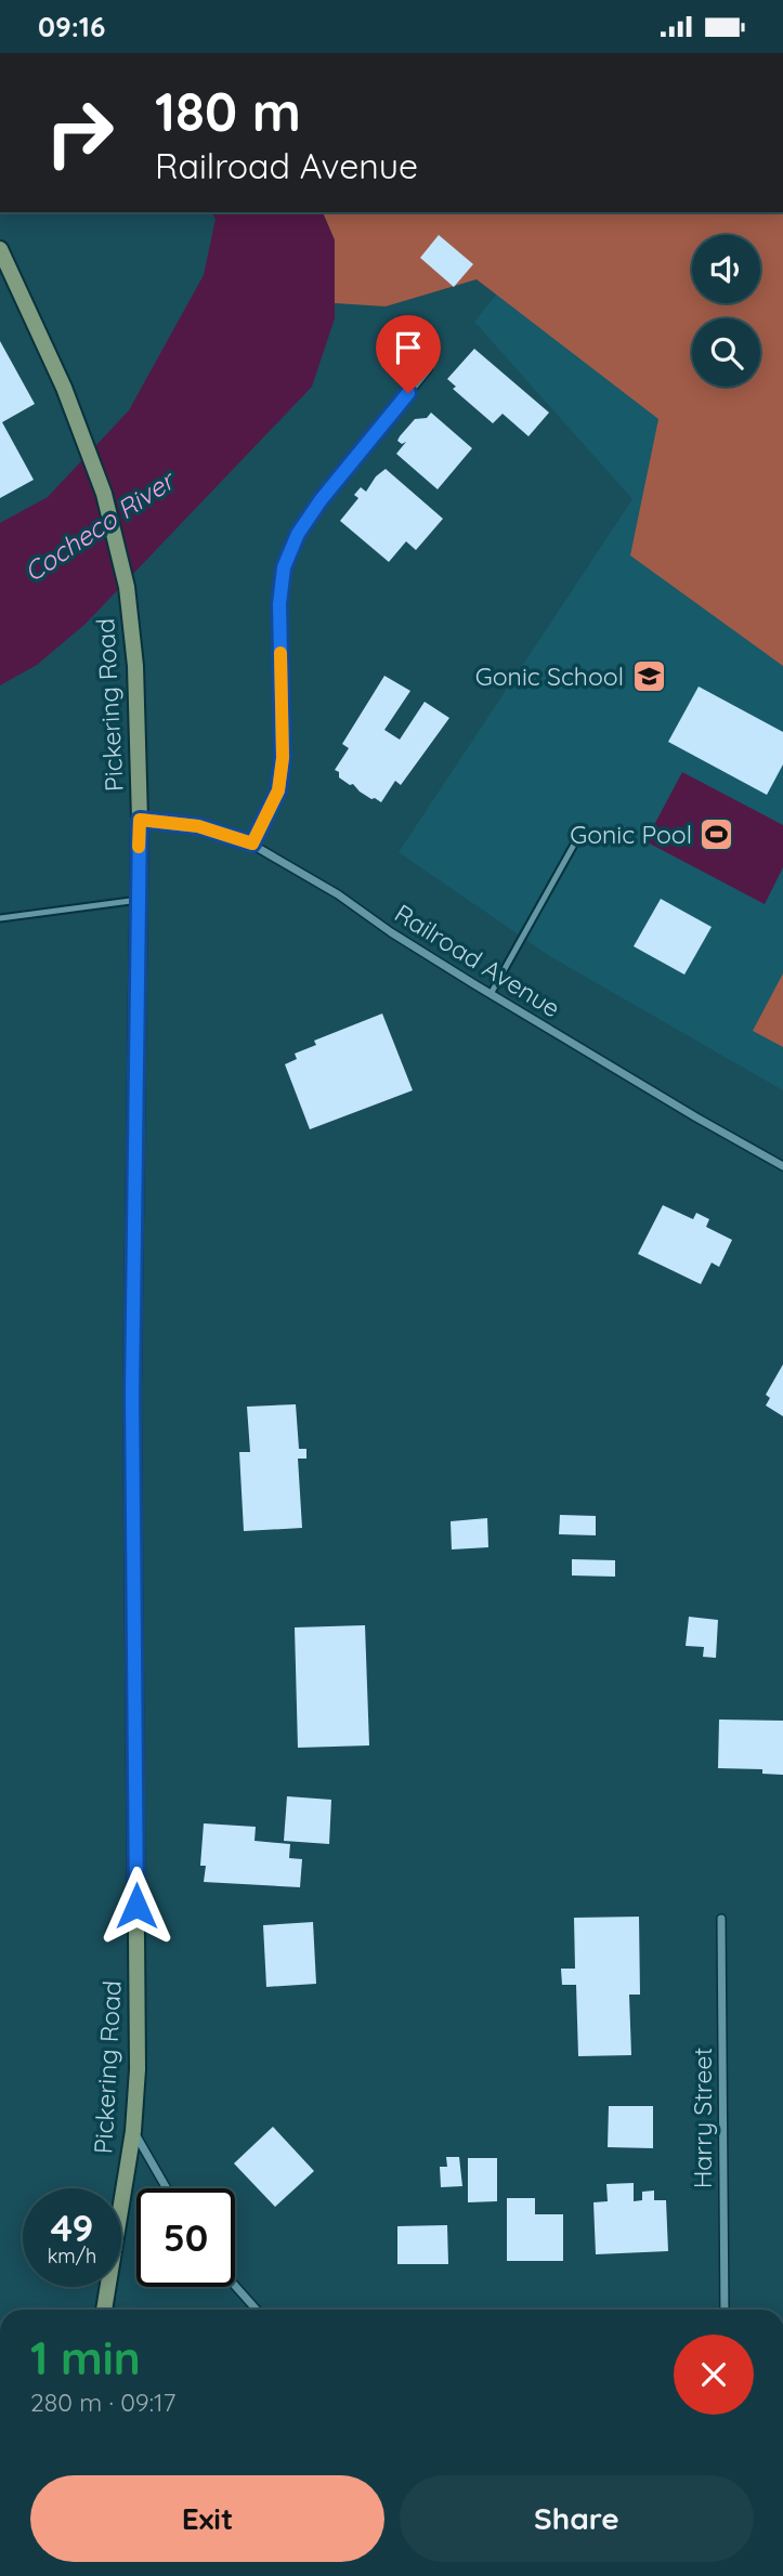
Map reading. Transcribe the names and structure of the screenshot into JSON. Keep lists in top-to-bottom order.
{
  "streets": {
    "main road": ["Pickering Road"],
    "street": ["Railroad Avenue", "Harry Street"]
  },
  "crossings": [
    ["Pickering Road", "Railroad Avenue"]
  ],
  "water": ["Cocheco River"],
  "places": {
    "school or university": ["Gonic School"],
    "sports": ["Gonic Pool"]
  },
  "page": {
    "status": "09:16",
    "turn": ["180 m", "Railroad Avenue"],
    "speed": "49 km/h",
    "limit": "50",
    "heading": ["1 min", "280 m · 09:17"],
    "buttons": ["Exit", "Share"]
  }
}
